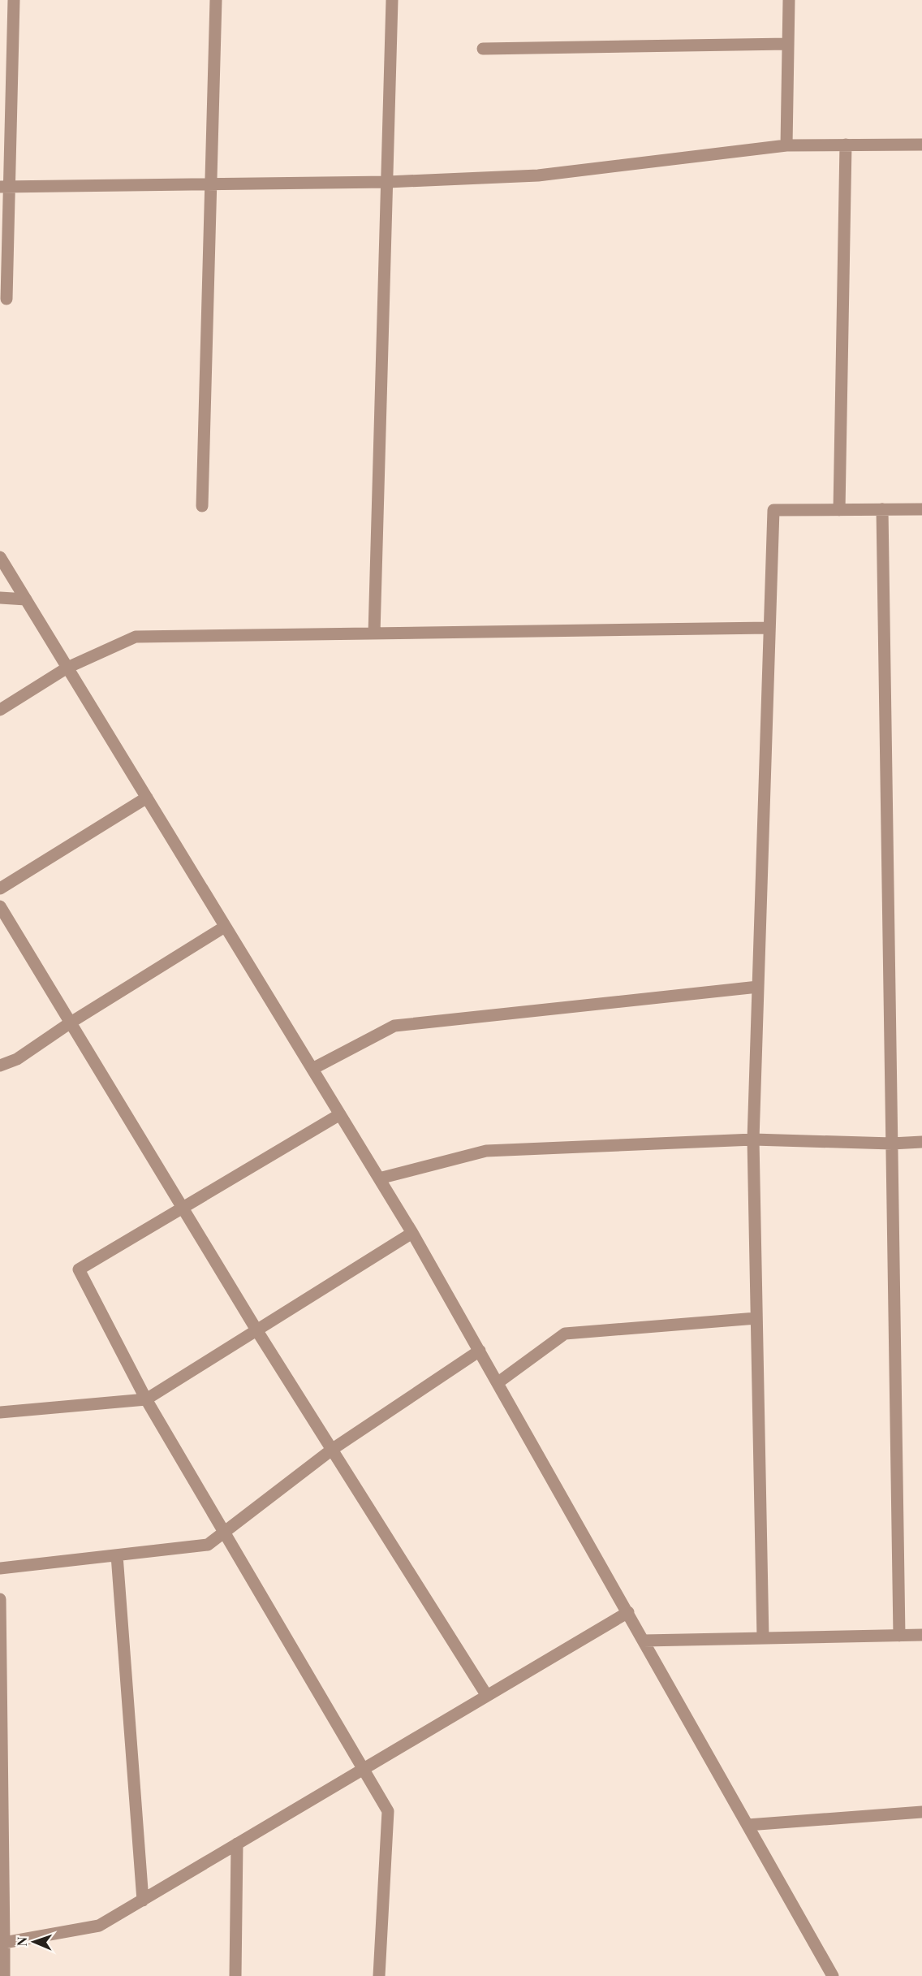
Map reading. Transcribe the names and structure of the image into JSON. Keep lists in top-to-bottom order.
{
  "north": "left"
}
